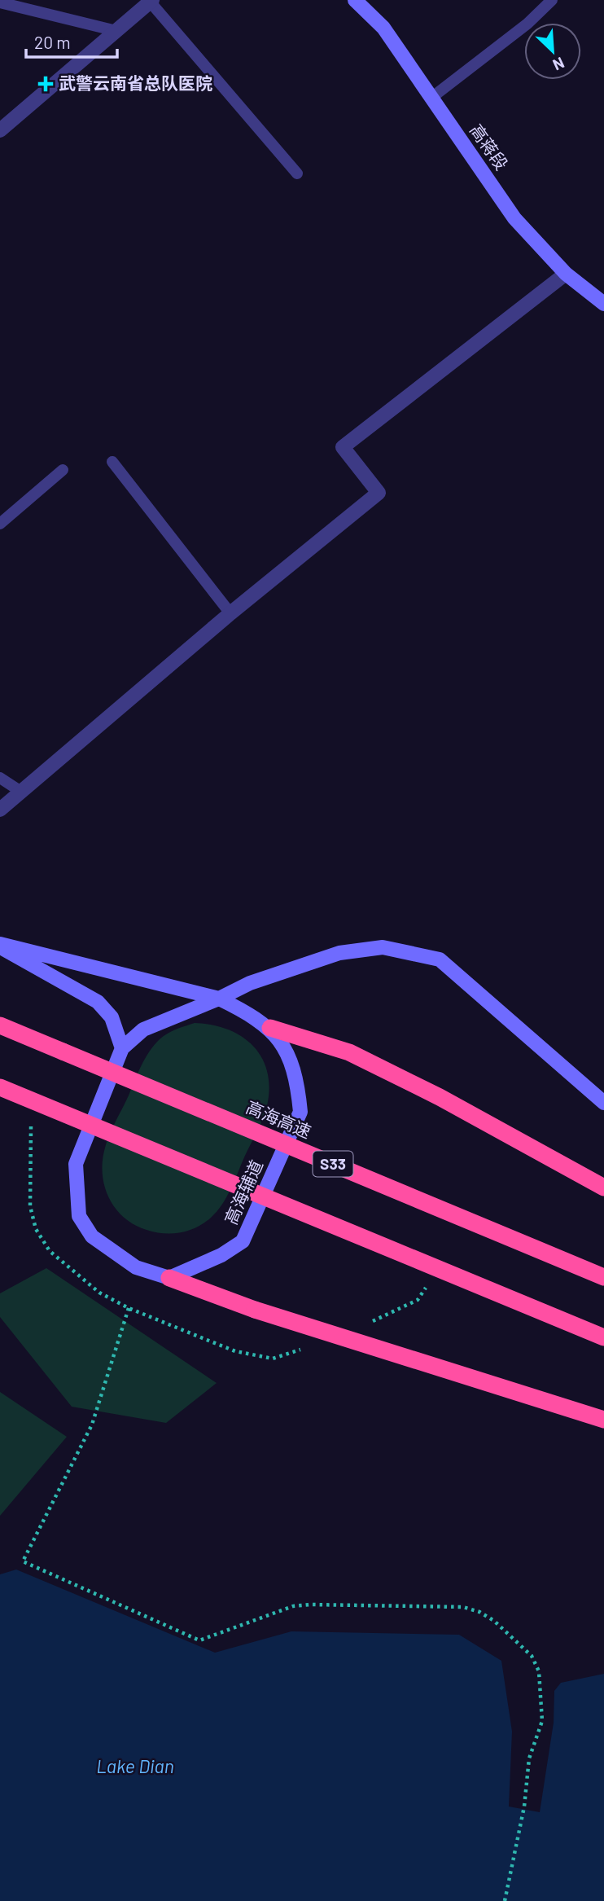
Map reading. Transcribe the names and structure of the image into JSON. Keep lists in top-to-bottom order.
{
  "streets": {
    "highway": ["高海高速", "S33"],
    "main road": ["高蒋段", "高海辅道"]
  },
  "water": ["Lake Dian"],
  "places": {
    "health": ["武警云南省总队医院"]
  },
  "scale_bar": "20 m",
  "north": "bottom right"
}
